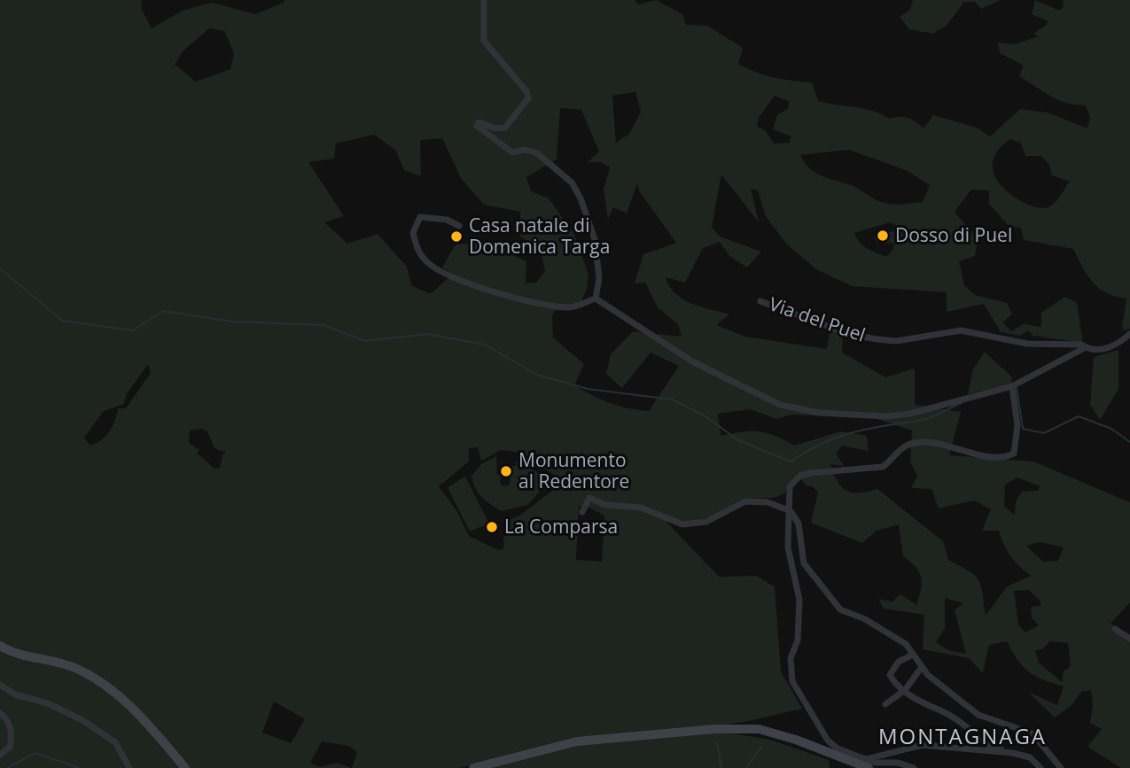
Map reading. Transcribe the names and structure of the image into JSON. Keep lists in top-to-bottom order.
{
  "streets": {
    "street": ["Via del Puel"]
  },
  "districts": ["MONTAGNAGA"],
  "places": [
    "Dosso di Puel",
    "Casa natale di Domenica Targa",
    "Monumento al Redentore",
    "La Comparsa"
  ]
}
